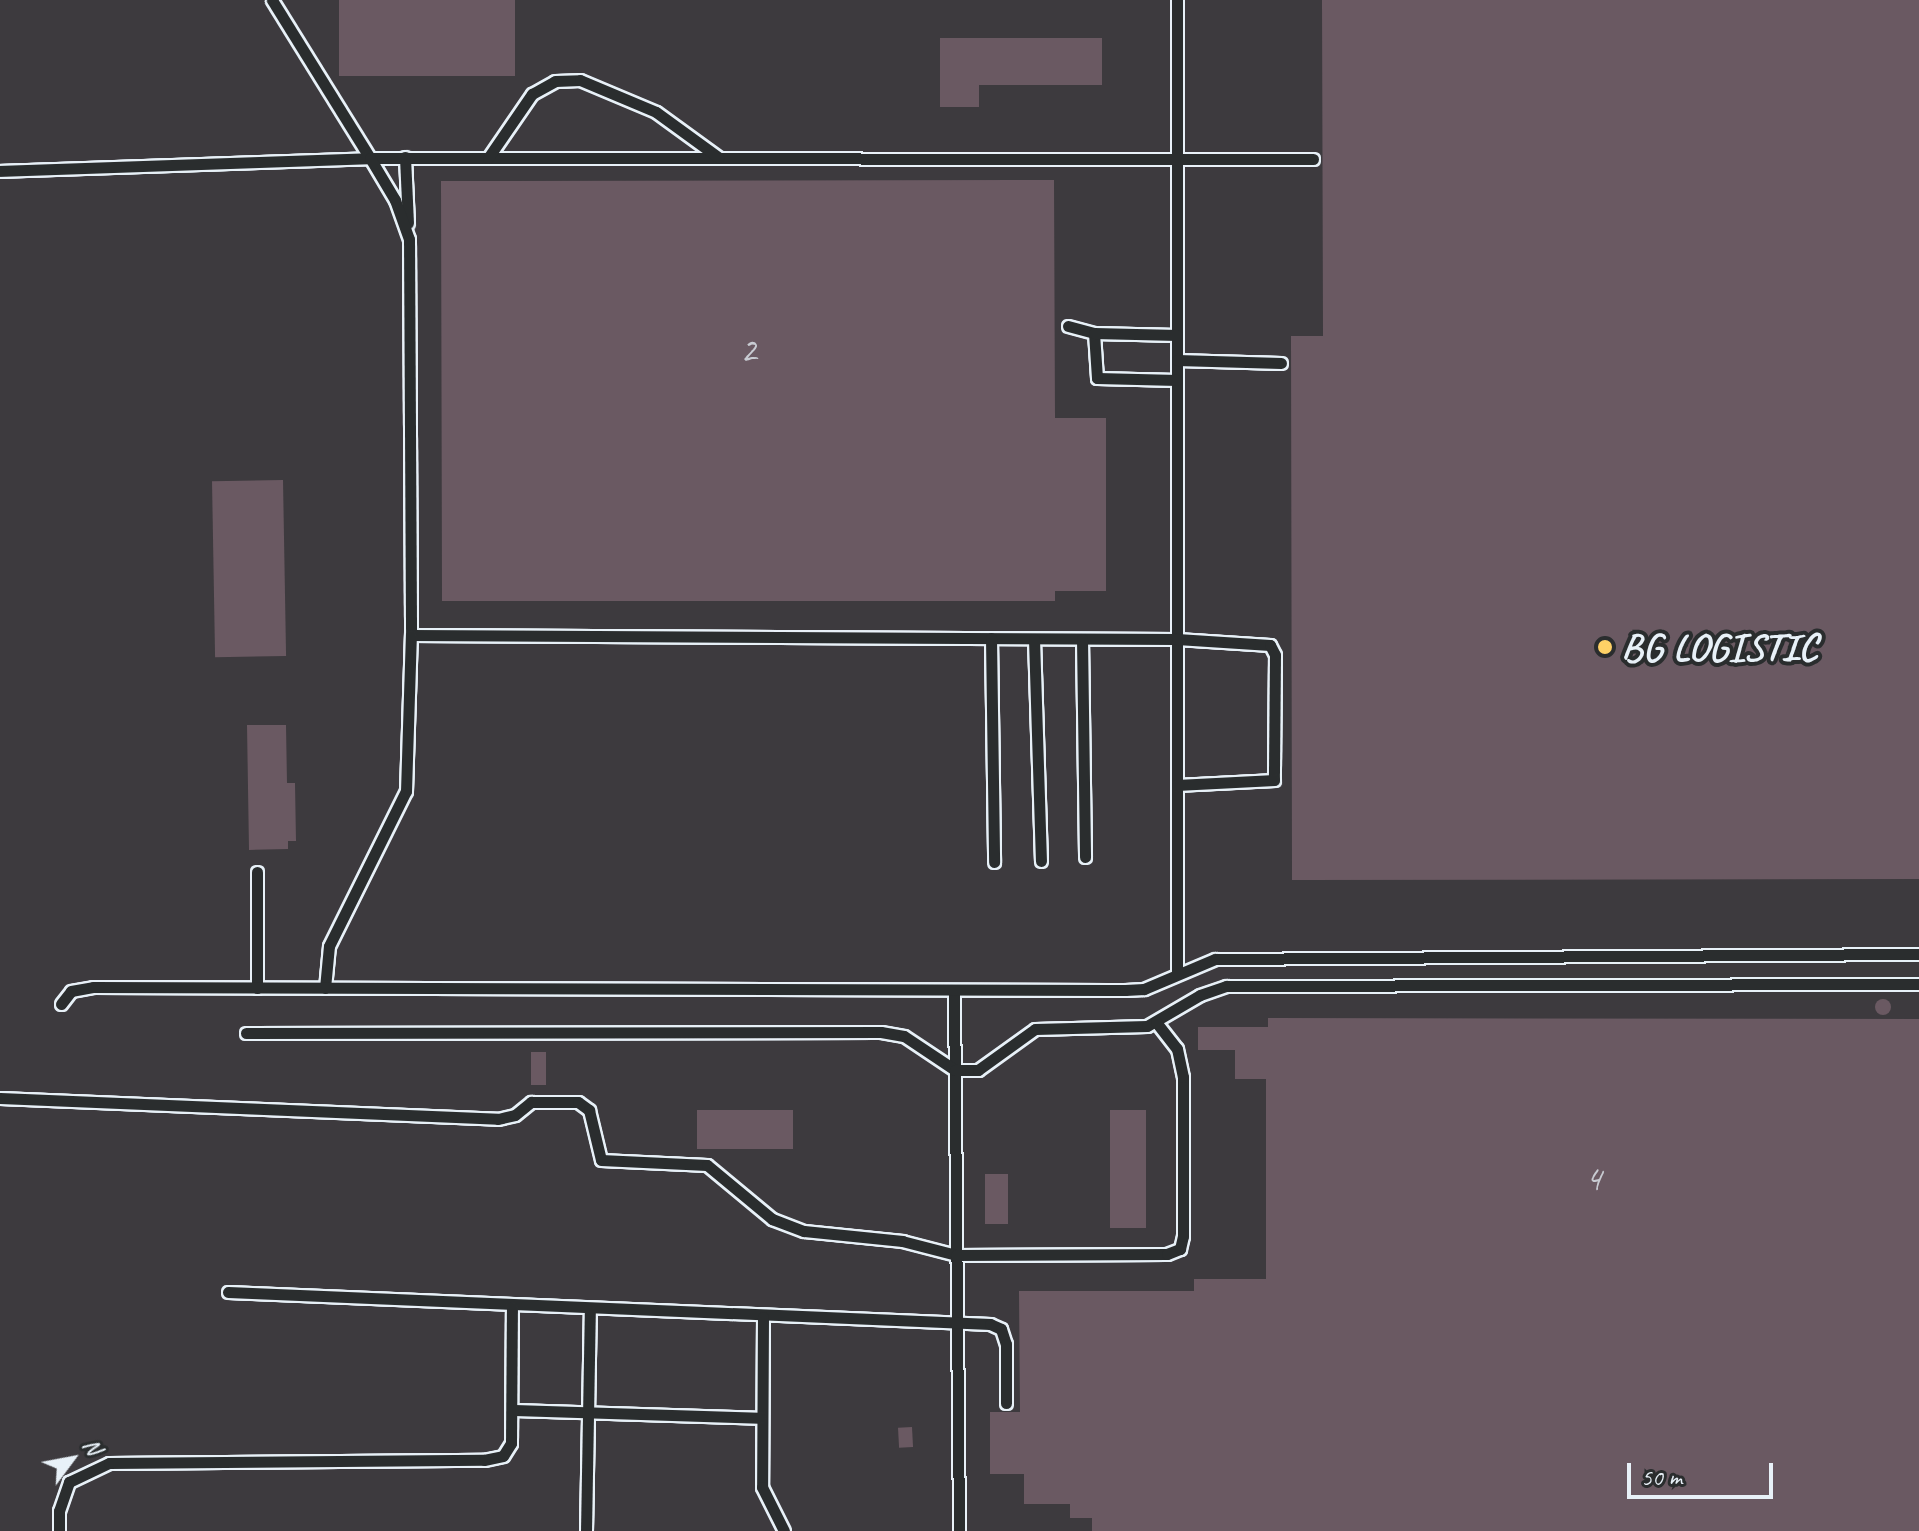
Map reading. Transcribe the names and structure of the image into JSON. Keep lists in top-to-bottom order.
{
  "places": ["BG LOGISTIC"],
  "house_numbers": ["2", "4"],
  "scale_bar": "50 m",
  "north": "top right"
}
